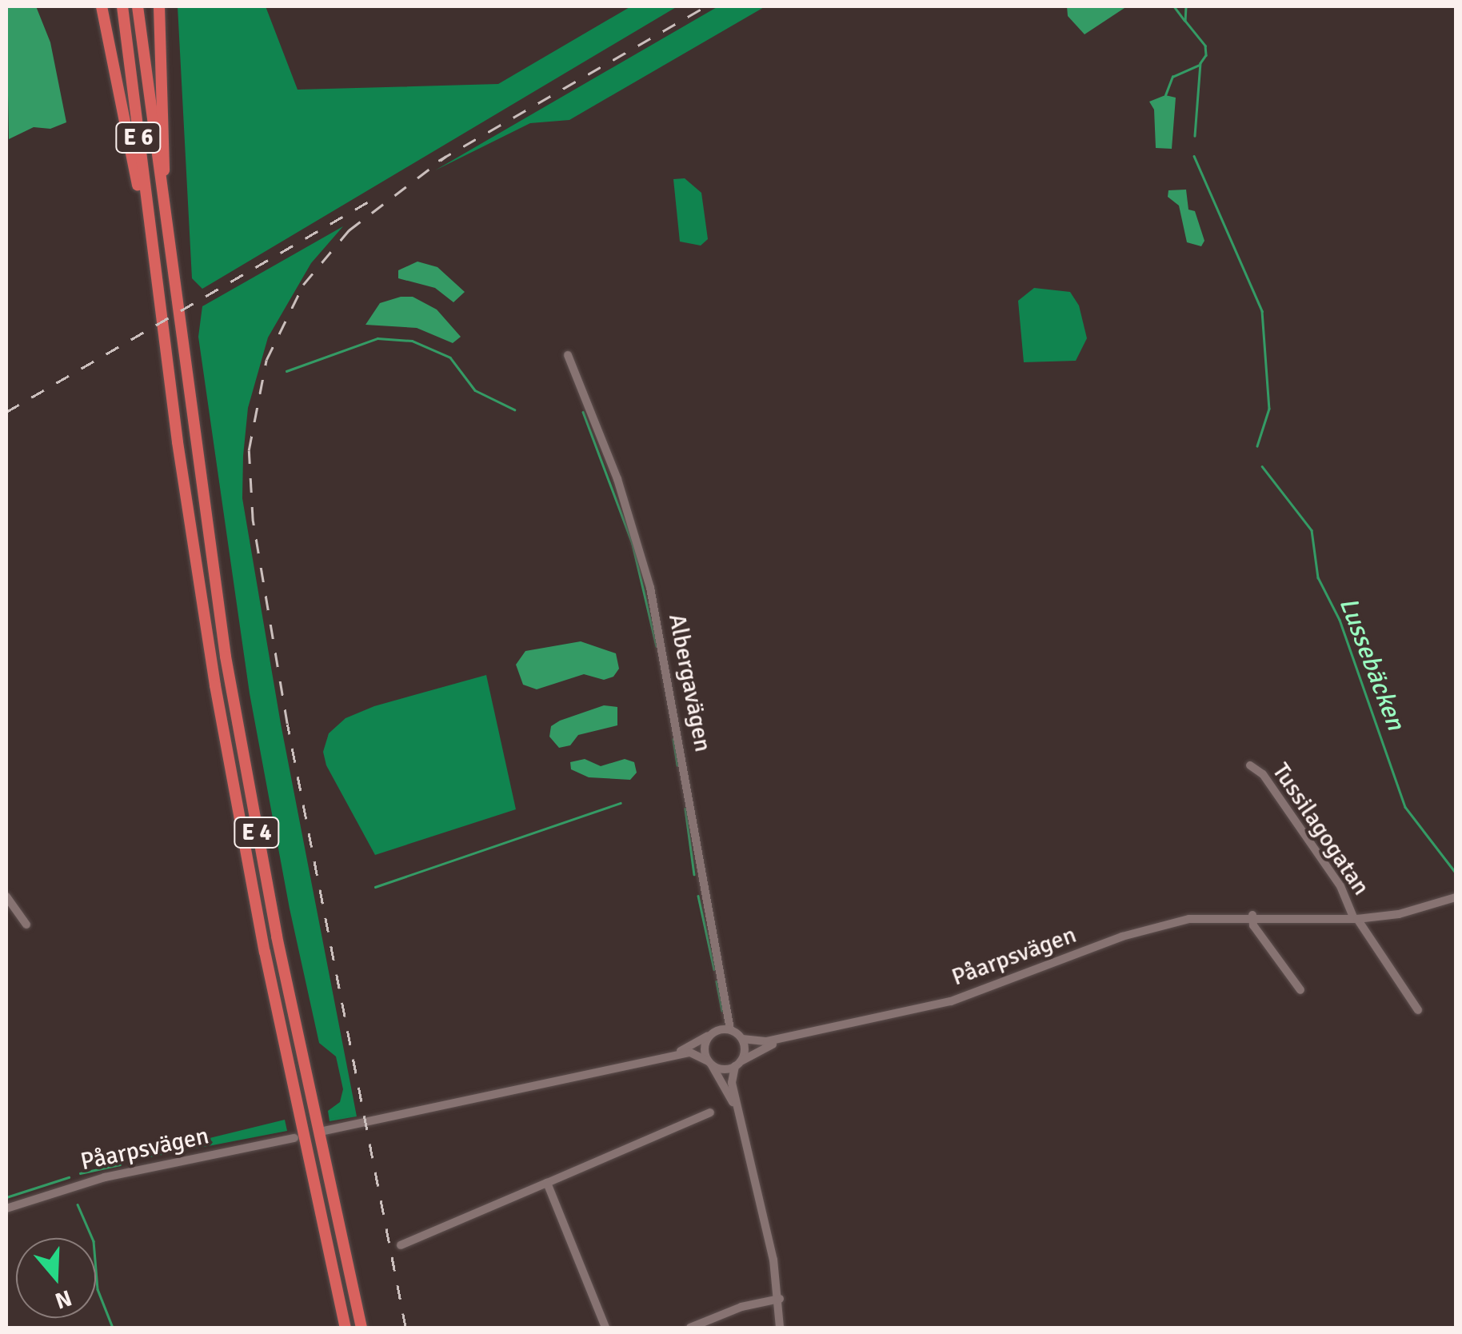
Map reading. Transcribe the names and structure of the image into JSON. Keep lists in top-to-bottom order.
{
  "streets": {
    "highway": ["E 6", "E 4"],
    "street": ["Albergavägen", "Tussilagogatan", "Påarpsvägen"]
  },
  "crossings": [
    ["E 6", "E 4"],
    ["Albergavägen", "Påarpsvägen"],
    ["Tussilagogatan", "Påarpsvägen"]
  ],
  "water": ["Lussebäcken"],
  "north": "bottom"
}
